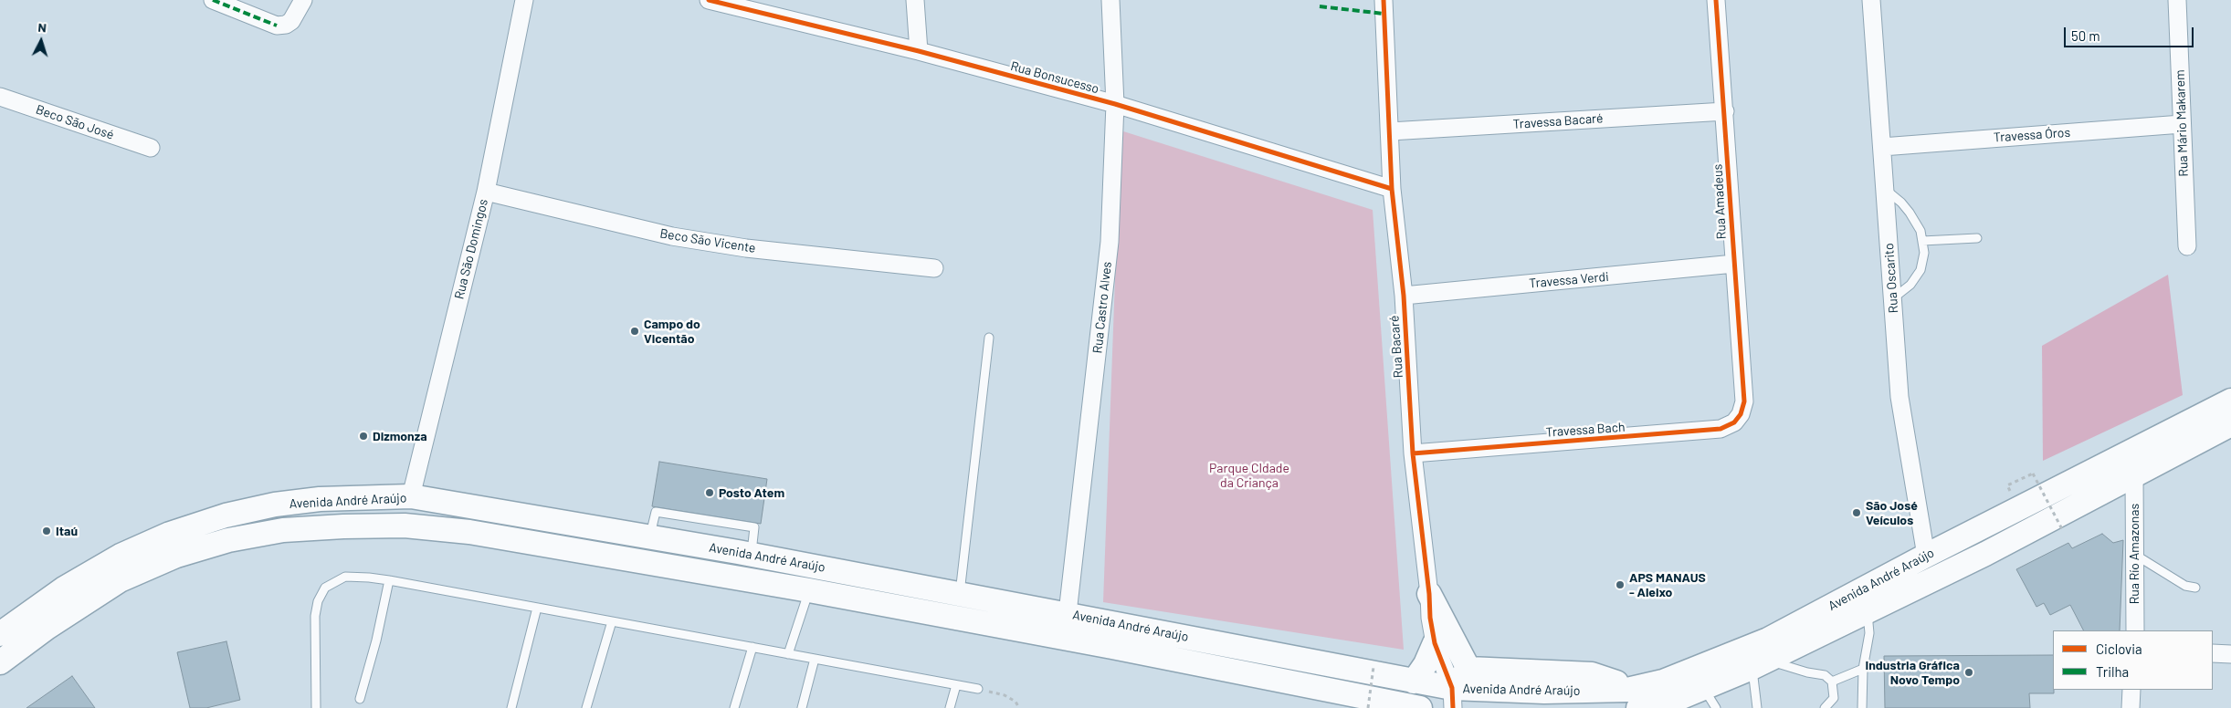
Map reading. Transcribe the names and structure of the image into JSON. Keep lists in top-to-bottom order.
{
  "streets": {
    "main road": ["Avenida André Araújo"],
    "street": [
      "Rua Bonsucesso",
      "Travessa Bacaré",
      "Beco São José",
      "Rua Mário Makarem",
      "Travessa Óros",
      "Rua Amadeus",
      "Beco São Vicente",
      "Rua São Domingos",
      "Rua Oscarito",
      "Travessa Verdi",
      "Rua Castro Alves",
      "Rua Bacaré",
      "Travessa Bach",
      "Rua Río Amazonas"
    ]
  },
  "crossings": [
    ["Rua Bonsucesso", "Rua Castro Alves"],
    ["Rua Bonsucesso", "Rua Bacaré"],
    ["Travessa Bacaré", "Rua Amadeus"],
    ["Travessa Bacaré", "Rua Bacaré"],
    ["Rua Mário Makarem", "Travessa Óros"],
    ["Travessa Óros", "Rua Oscarito"],
    ["Rua Amadeus", "Travessa Verdi"],
    ["Rua Amadeus", "Travessa Bach"],
    ["Beco São Vicente", "Rua São Domingos"],
    ["Rua São Domingos", "Avenida André Araújo"],
    ["Rua Oscarito", "Avenida André Araújo"],
    ["Travessa Verdi", "Rua Bacaré"],
    ["Rua Castro Alves", "Avenida André Araújo"],
    ["Rua Bacaré", "Travessa Bach"],
    ["Rua Bacaré", "Avenida André Araújo"],
    ["Avenida André Araújo", "Rua Río Amazonas"]
  ],
  "parks": ["Parque CIdade da Criança"],
  "places": [
    "Campo do Vicentão",
    "Dizmonza",
    "Posto Atem",
    "São José Veículos",
    "Itaú",
    "APS MANAUS - Aleixo",
    "Industria Gráfica Novo Tempo"
  ],
  "legend": ["Ciclovia", "Trilha"],
  "scale_bar": "50 m",
  "north": "top"
}
